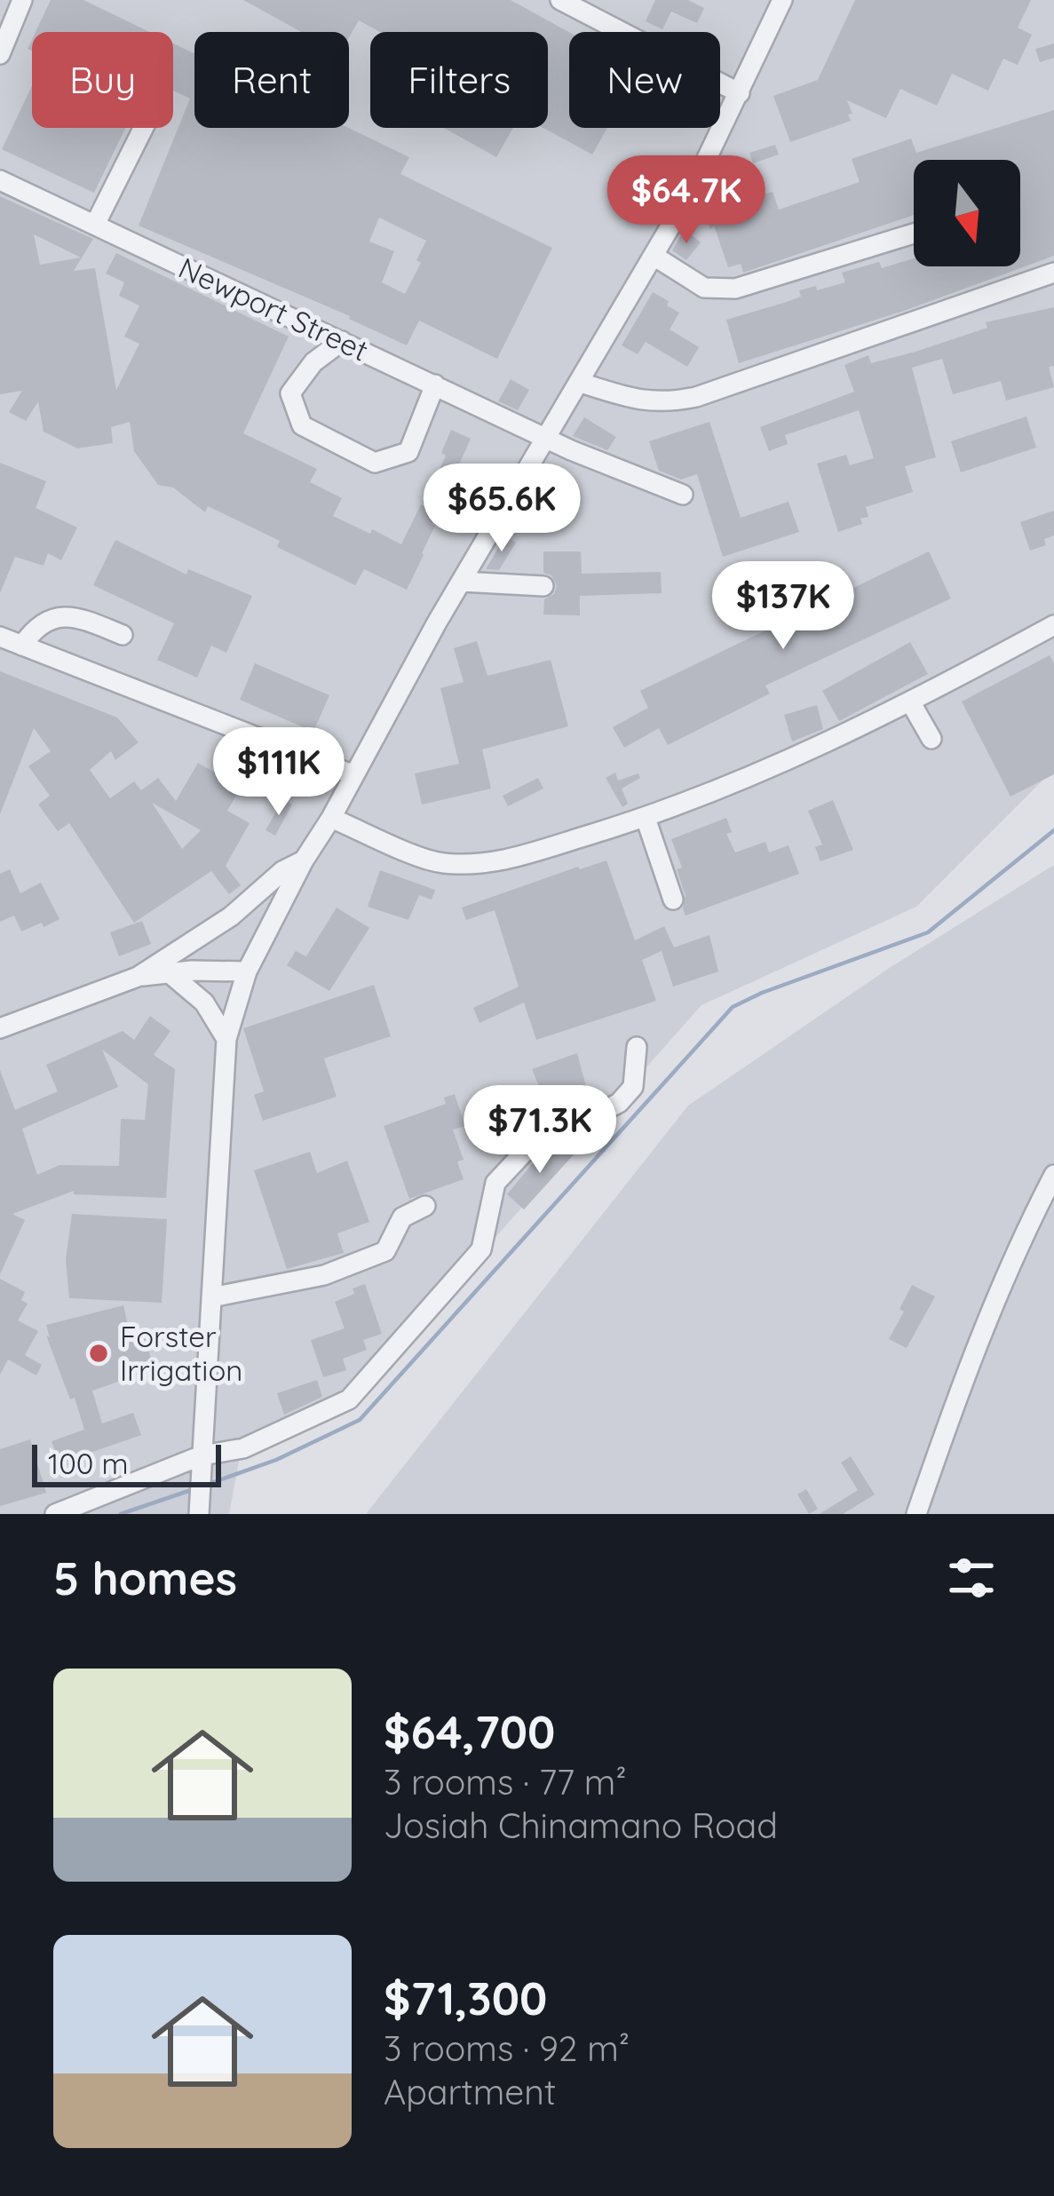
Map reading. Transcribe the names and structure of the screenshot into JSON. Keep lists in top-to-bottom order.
{
  "streets": {
    "street": ["Newport Street"]
  },
  "places": ["Forster Irrigation"],
  "scale_bar": "100 m",
  "north": "bottom",
  "page": {
    "chip": [
      "Buy",
      "Rent",
      "Filters",
      "New"
    ],
    "price": [
      "$64.7K",
      "$65.6K",
      "$137K",
      "$111K",
      "$71.3K"
    ],
    "scale": "100 m",
    "heading": "5 homes",
    "list": [
      {
        "name": "$64,700",
        "note": "3 rooms · 77 m² · Josiah Chinamano Road"
      },
      {
        "name": "$71,300",
        "note": "3 rooms · 92 m² · Apartment"
      }
    ]
  }
}
